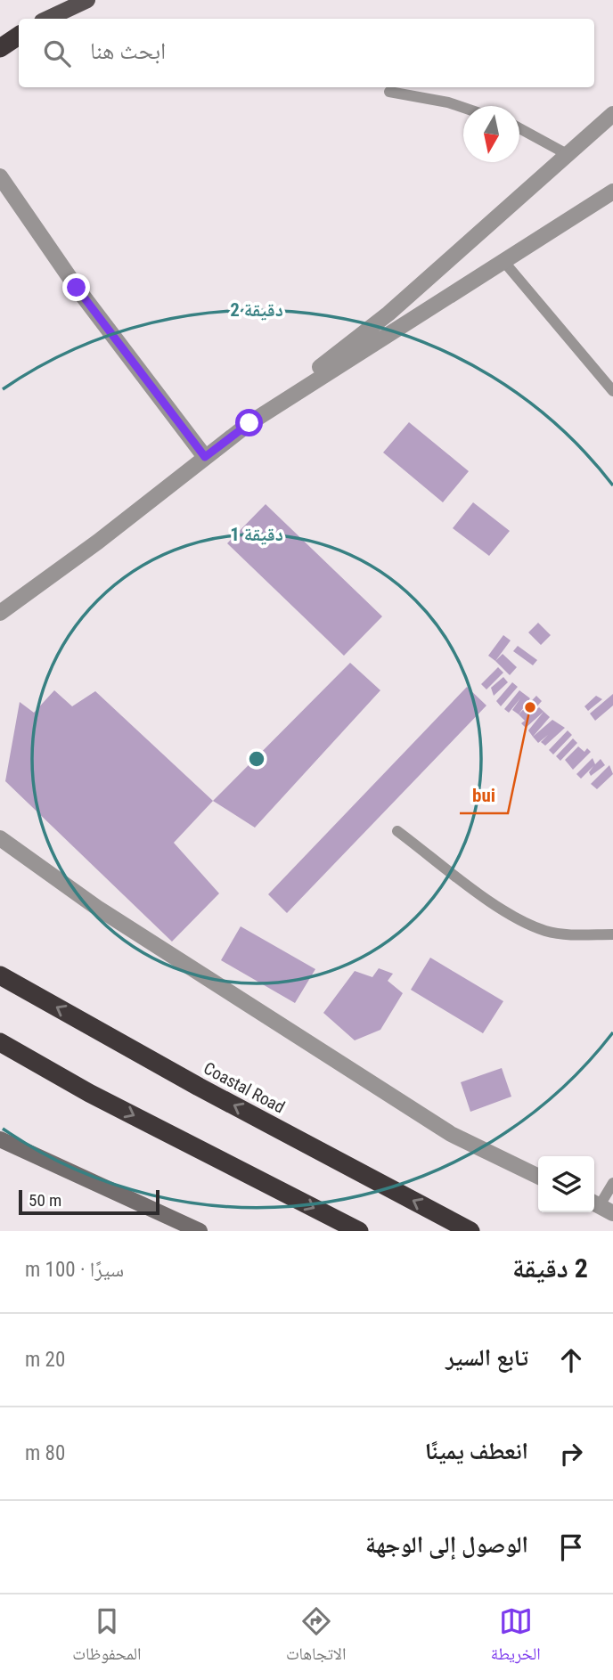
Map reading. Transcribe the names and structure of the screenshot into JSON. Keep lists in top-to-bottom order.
{
  "streets": {
    "highway": ["Coastal Road"]
  },
  "places": ["bui"],
  "scale_bar": "50 m",
  "north": "bottom",
  "page": {
    "search": "ابحث هنا",
    "scale": "50 m",
    "heading": ["2 دقيقة", "سيرًا · 100 m"],
    "list": [
      ["تابع السير", "20 m"],
      ["انعطف يمينًا", "80 m"],
      "الوصول إلى الوجهة"
    ],
    "nav": ["الخريطة", "الاتجاهات", "المحفوظات"]
  },
  "rings": ["2 دقيقة", "1 دقيقة"]
}
